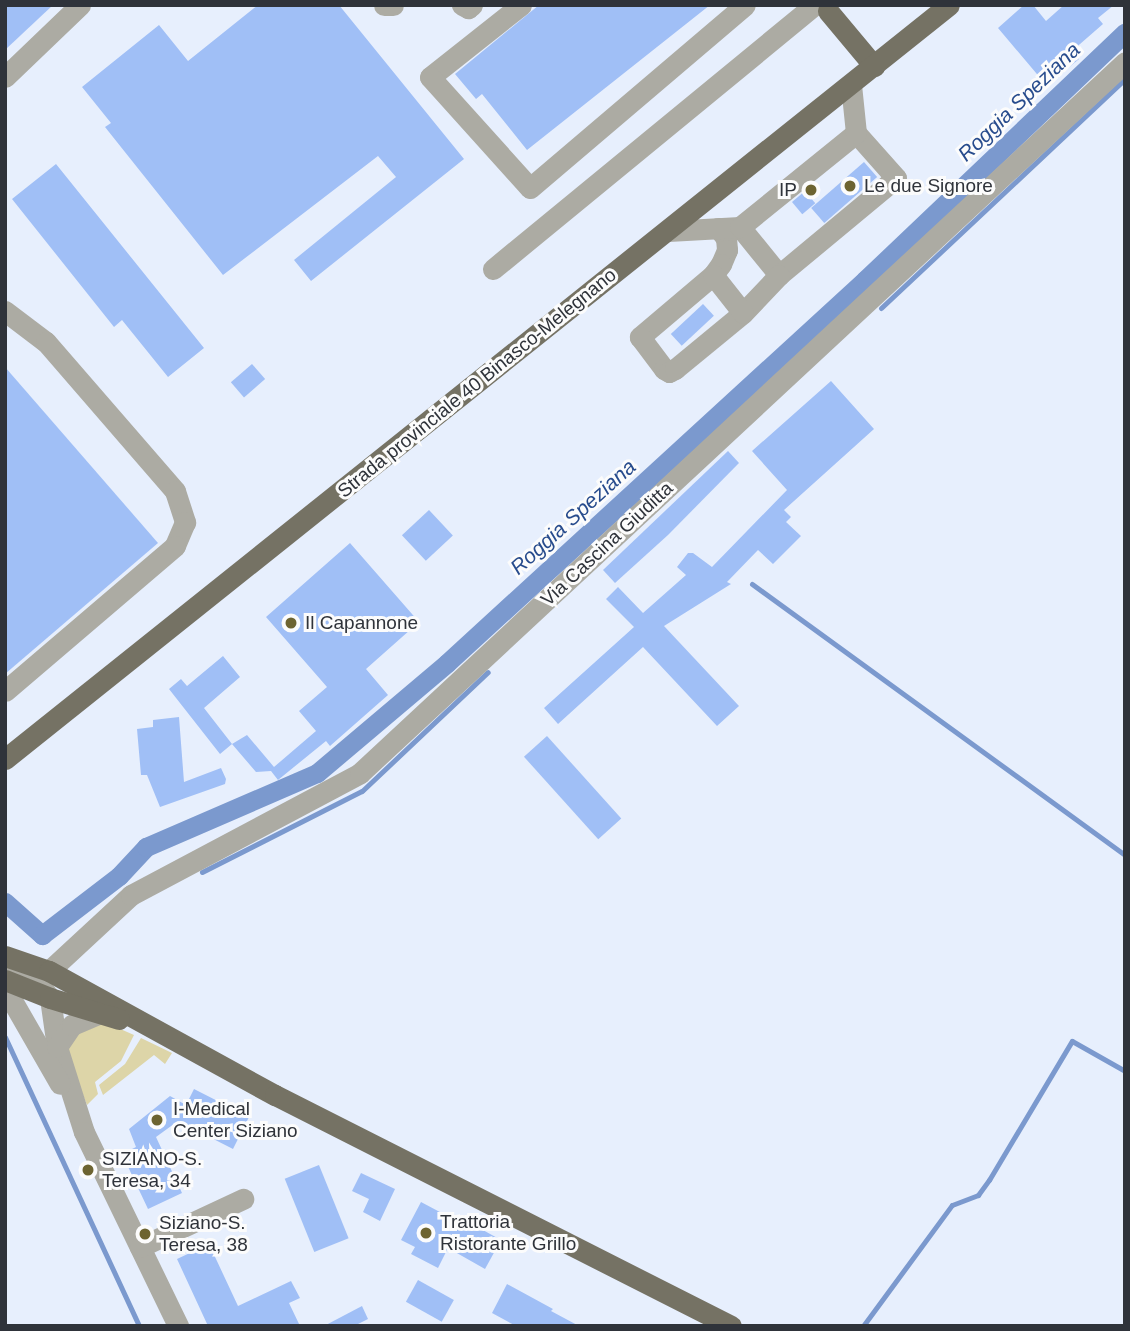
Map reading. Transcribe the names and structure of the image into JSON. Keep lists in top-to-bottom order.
{
  "streets": {
    "main road": ["Strada provinciale 40 Binasco-Melegnano"],
    "street": ["Via Cascina Giuditta"]
  },
  "water": ["Roggia Speziana"],
  "places": [
    "Le due Signore",
    "IP",
    "Il Capannone",
    "I-Medical Center Siziano",
    "SIZIANO-S. Teresa, 34",
    "Trattoria Ristorante Grillo",
    "Siziano-S. Teresa, 38"
  ]
}
